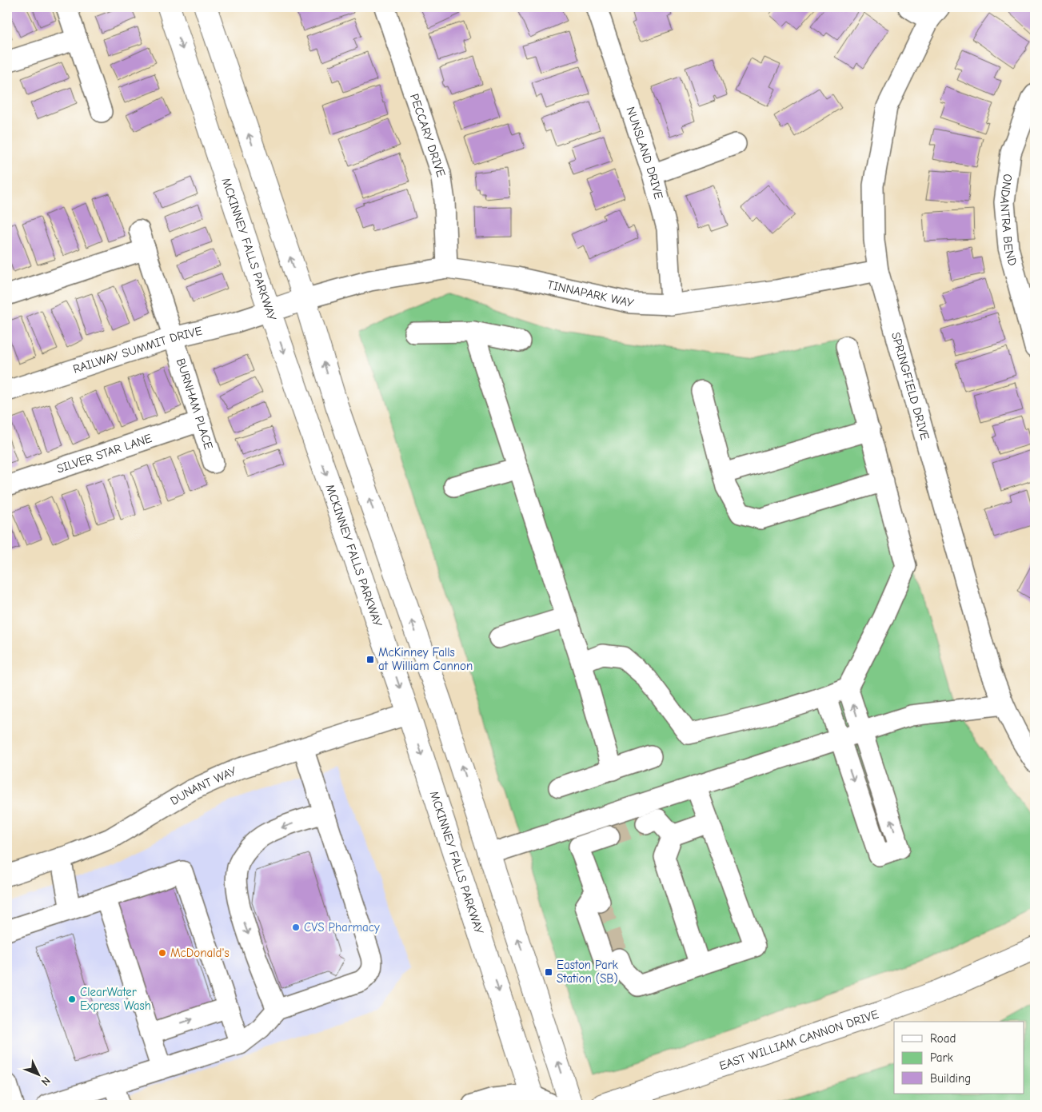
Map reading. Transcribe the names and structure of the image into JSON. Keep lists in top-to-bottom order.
{
  "streets": {
    "main road": ["MCKINNEY FALLS PARKWAY", "EAST WILLIAM CANNON DRIVE"],
    "street": [
      "PECCARY DRIVE",
      "NUNSLAND DRIVE",
      "ONDANTRA BEND",
      "TINNAPARK WAY",
      "RAILWAY SUMMIT DRIVE",
      "SPRINGFIELD DRIVE",
      "BURNHAM PLACE",
      "SILVER STAR LANE",
      "DUNANT WAY"
    ]
  },
  "crossings": [
    ["PECCARY DRIVE", "TINNAPARK WAY"],
    ["NUNSLAND DRIVE", "TINNAPARK WAY"],
    ["MCKINNEY FALLS PARKWAY", "RAILWAY SUMMIT DRIVE"],
    ["MCKINNEY FALLS PARKWAY", "DUNANT WAY"],
    ["TINNAPARK WAY", "SPRINGFIELD DRIVE"],
    ["RAILWAY SUMMIT DRIVE", "BURNHAM PLACE"],
    ["BURNHAM PLACE", "SILVER STAR LANE"]
  ],
  "places": {
    "transit": ["McKinney Falls at William Cannon", "Easton Park Station (SB)"],
    "other": ["CVS Pharmacy", "McDonald's", "ClearWater Express Wash"]
  },
  "legend": ["Road", "Park", "Building"],
  "north": "bottom right"
}
